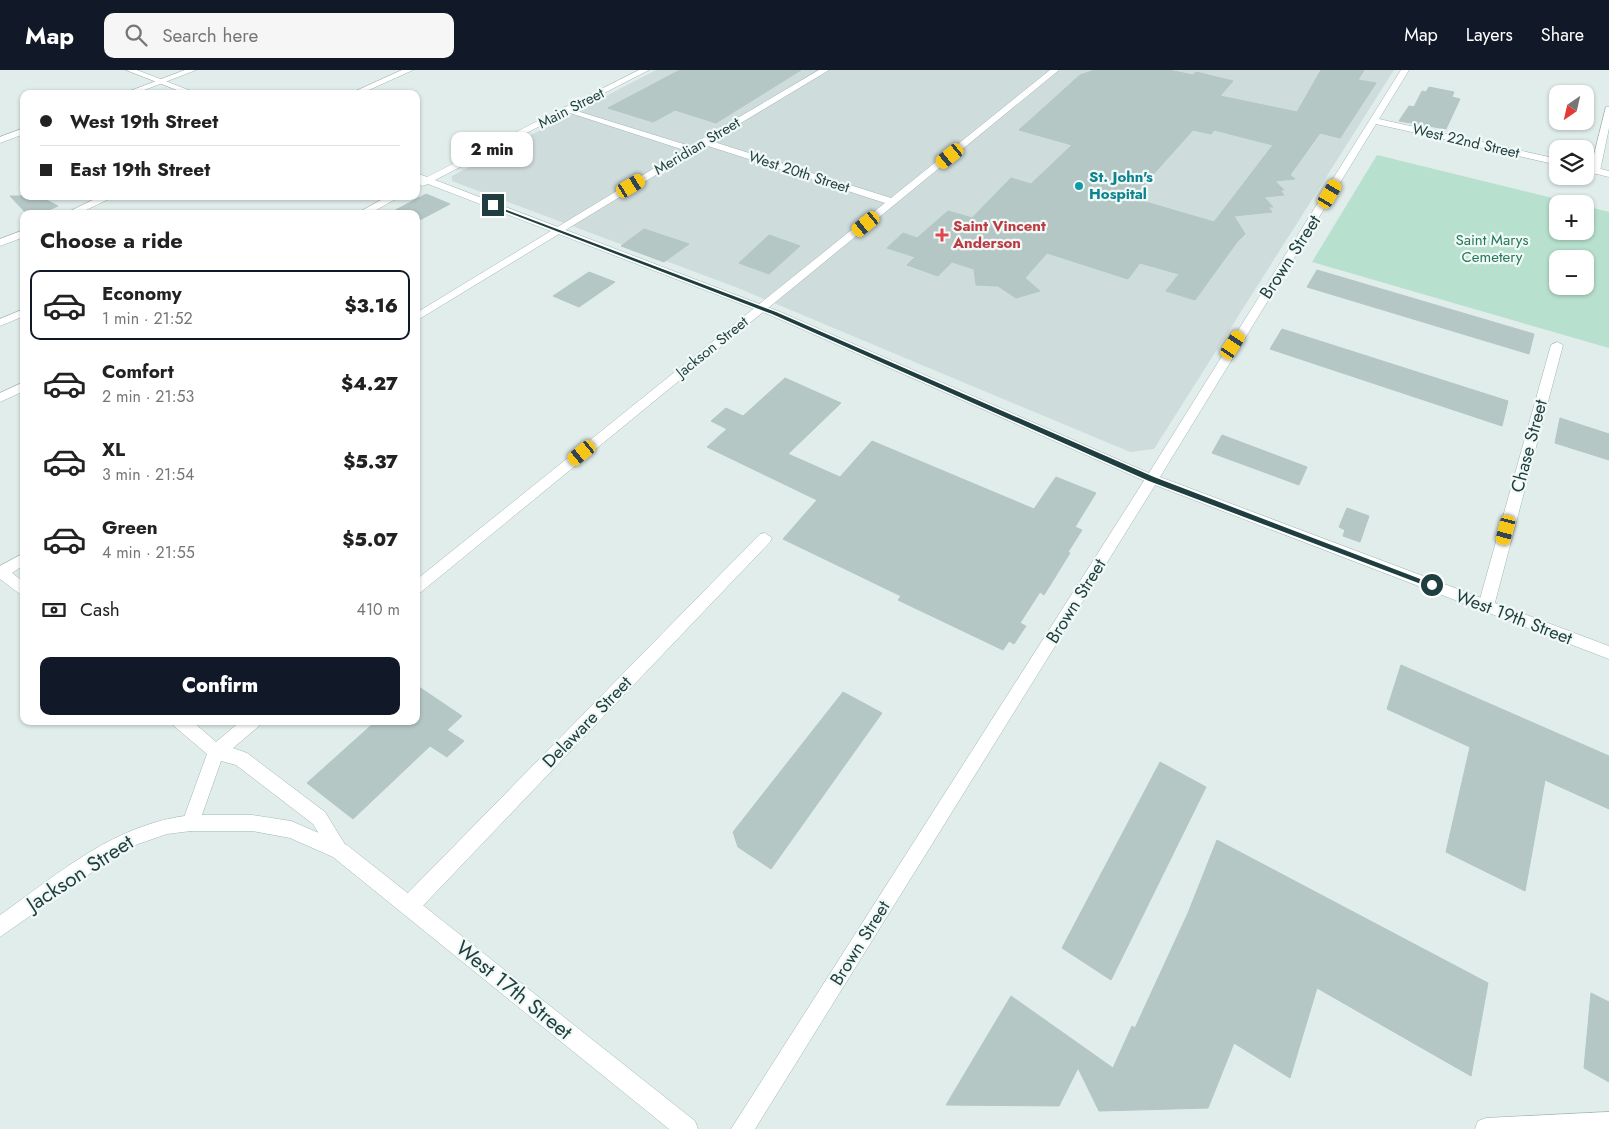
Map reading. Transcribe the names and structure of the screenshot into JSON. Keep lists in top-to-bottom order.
{
  "streets": {
    "street": [
      "Main Street",
      "West 22nd Street",
      "Meridian Street",
      "West 20th Street",
      "Brown Street",
      "Jackson Street",
      "Chase Street",
      "West 19th Street",
      "Delaware Street",
      "West 17th Street"
    ]
  },
  "crossings": [
    ["Main Street", "West 19th Street"],
    ["West 22nd Street", "Brown Street"],
    ["Meridian Street", "West 20th Street"],
    ["Meridian Street", "West 19th Street"],
    ["West 20th Street", "Jackson Street"],
    ["Brown Street", "West 19th Street"],
    ["Jackson Street", "West 19th Street"],
    ["Jackson Street", "West 17th Street"],
    ["Chase Street", "West 19th Street"],
    ["Delaware Street", "West 17th Street"]
  ],
  "parks": ["Saint Marys Cemetery"],
  "places": {
    "other": ["St. John's Hospital"],
    "health": ["Saint Vincent Anderson"]
  },
  "north": "bottom left",
  "page": {
    "header": "Map",
    "search": "Search here",
    "nav": ["Map", "Layers", "Share"],
    "map_buttons": ["+", "−"],
    "banner": ["West 19th Street", "East 19th Street"],
    "bubble": "2 min",
    "heading": "Choose a ride",
    "list": [
      {
        "name": "Economy",
        "note": "1 min · 21:52",
        "value": "$3.16"
      },
      {
        "name": "Comfort",
        "note": "2 min · 21:53",
        "value": "$4.27"
      },
      {
        "name": "XL",
        "note": "3 min · 21:54",
        "value": "$5.37"
      },
      {
        "name": "Green",
        "note": "4 min · 21:55",
        "value": "$5.07"
      }
    ],
    "pay": ["Cash", "410 m"],
    "buttons": "Confirm"
  }
}
